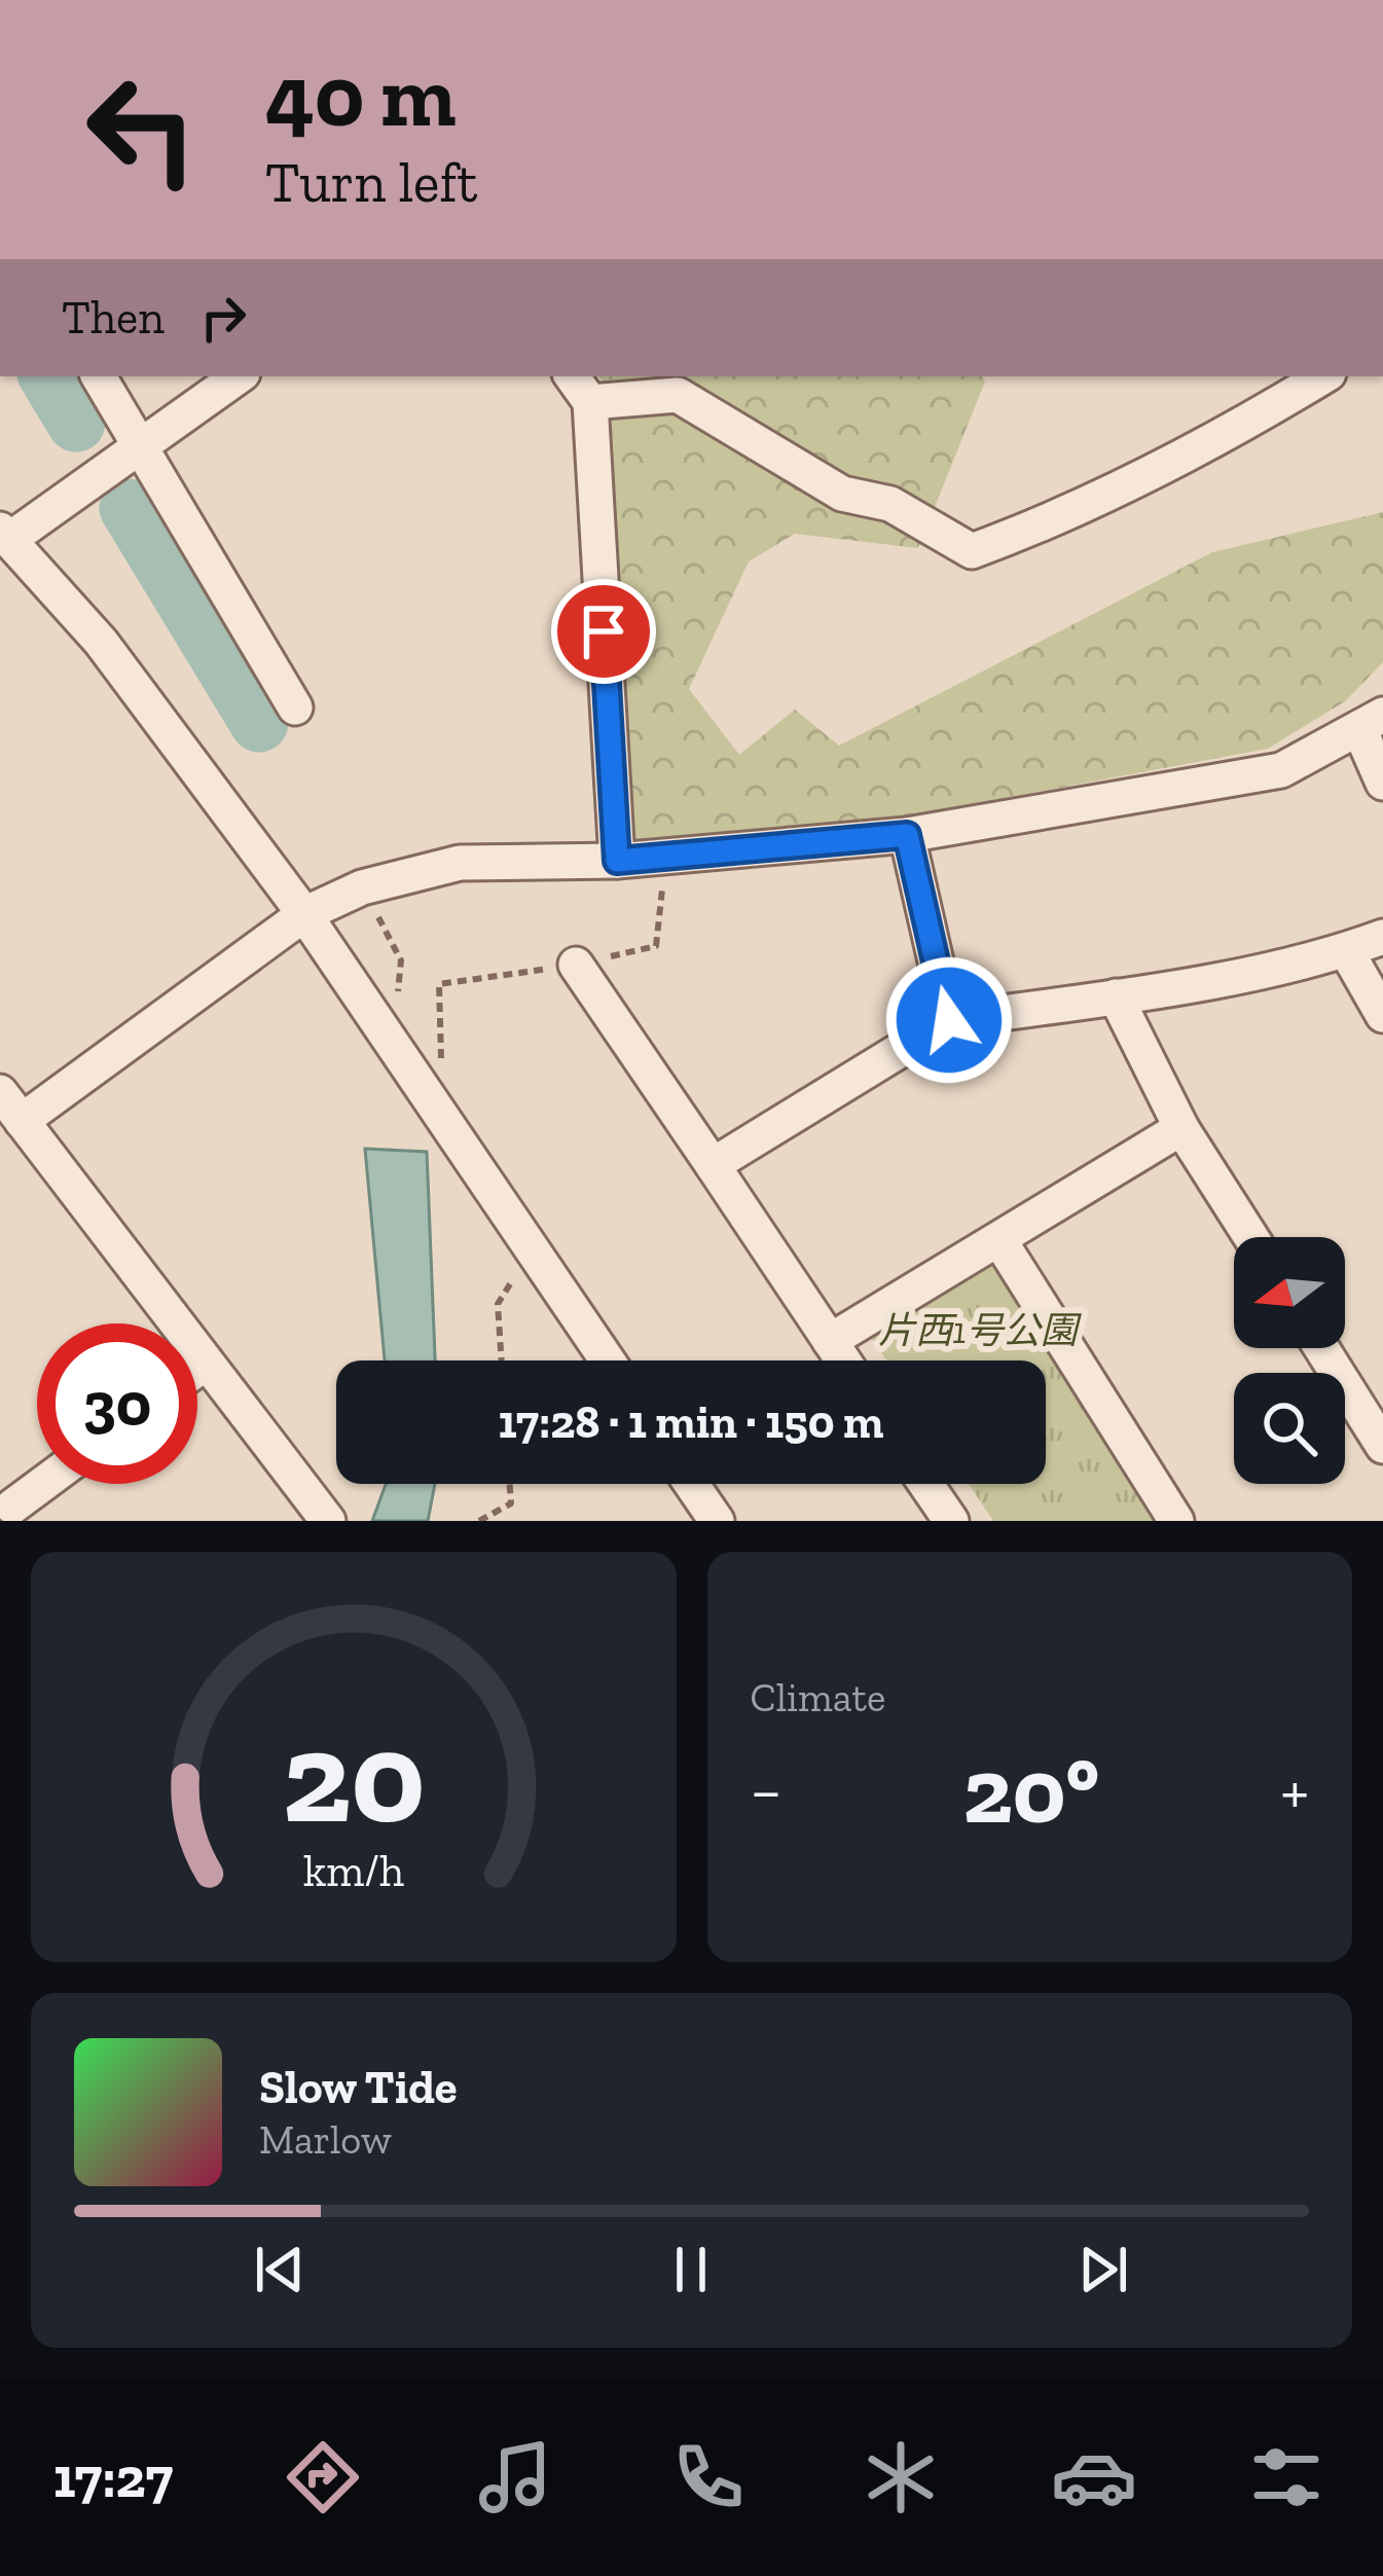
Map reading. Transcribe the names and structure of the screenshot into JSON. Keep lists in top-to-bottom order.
{
  "parks": ["片西1号公園"],
  "north": "left",
  "page": {
    "turn": ["40 m", "Turn left"],
    "then": "Then",
    "limit": "30",
    "trip": "17:28 · 1 min · 150 m",
    "tile": "Climate",
    "heat": ["−", "20°", "+"],
    "song": ["Slow Tide", "Marlow"],
    "tabs": "17:27",
    "gauge": ["20", "km/h"]
  }
}
